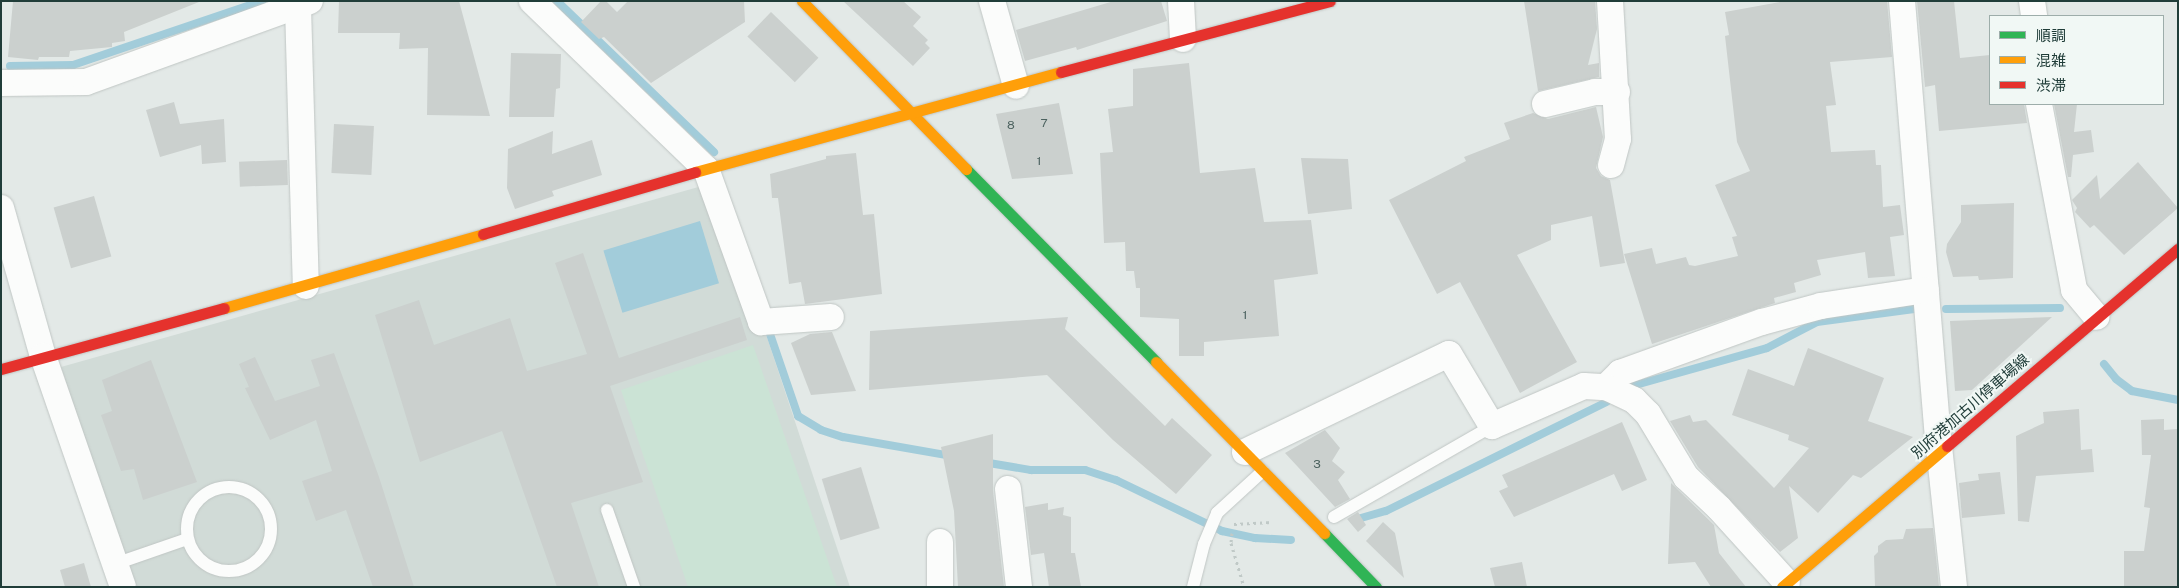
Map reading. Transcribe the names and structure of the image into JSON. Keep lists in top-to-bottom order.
{
  "streets": {
    "street": ["別府港加古川停車場線"]
  },
  "house_numbers": [
    "7",
    "8",
    "1",
    "1",
    "3"
  ],
  "legend": ["順調", "混雑", "渋滞"]
}
